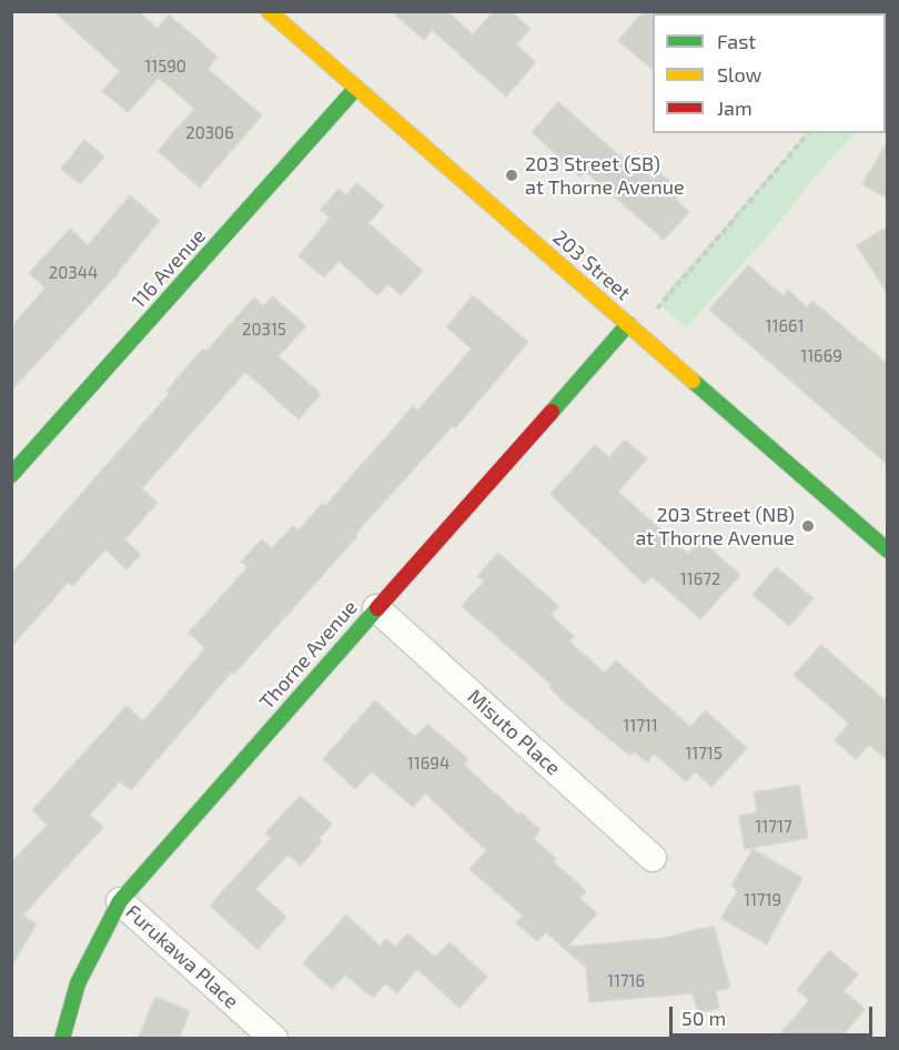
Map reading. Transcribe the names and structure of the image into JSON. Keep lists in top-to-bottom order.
{
  "streets": {
    "street": [
      "203 Street",
      "116 Avenue",
      "Thorne Avenue",
      "Misuto Place",
      "Furukawa Place"
    ]
  },
  "crossings": [
    ["203 Street", "116 Avenue"],
    ["203 Street", "Thorne Avenue"],
    ["Thorne Avenue", "Misuto Place"],
    ["Thorne Avenue", "Furukawa Place"]
  ],
  "places": ["203 Street (SB) at Thorne Avenue", "203 Street (NB) at Thorne Avenue"],
  "house_numbers": [
    "11590",
    "20306",
    "20344",
    "11661",
    "20315",
    "11669",
    "11672",
    "11711",
    "11715",
    "11694",
    "11717",
    "11719",
    "11716"
  ],
  "legend": ["Fast", "Slow", "Jam"],
  "scale_bar": "50 m"
}
